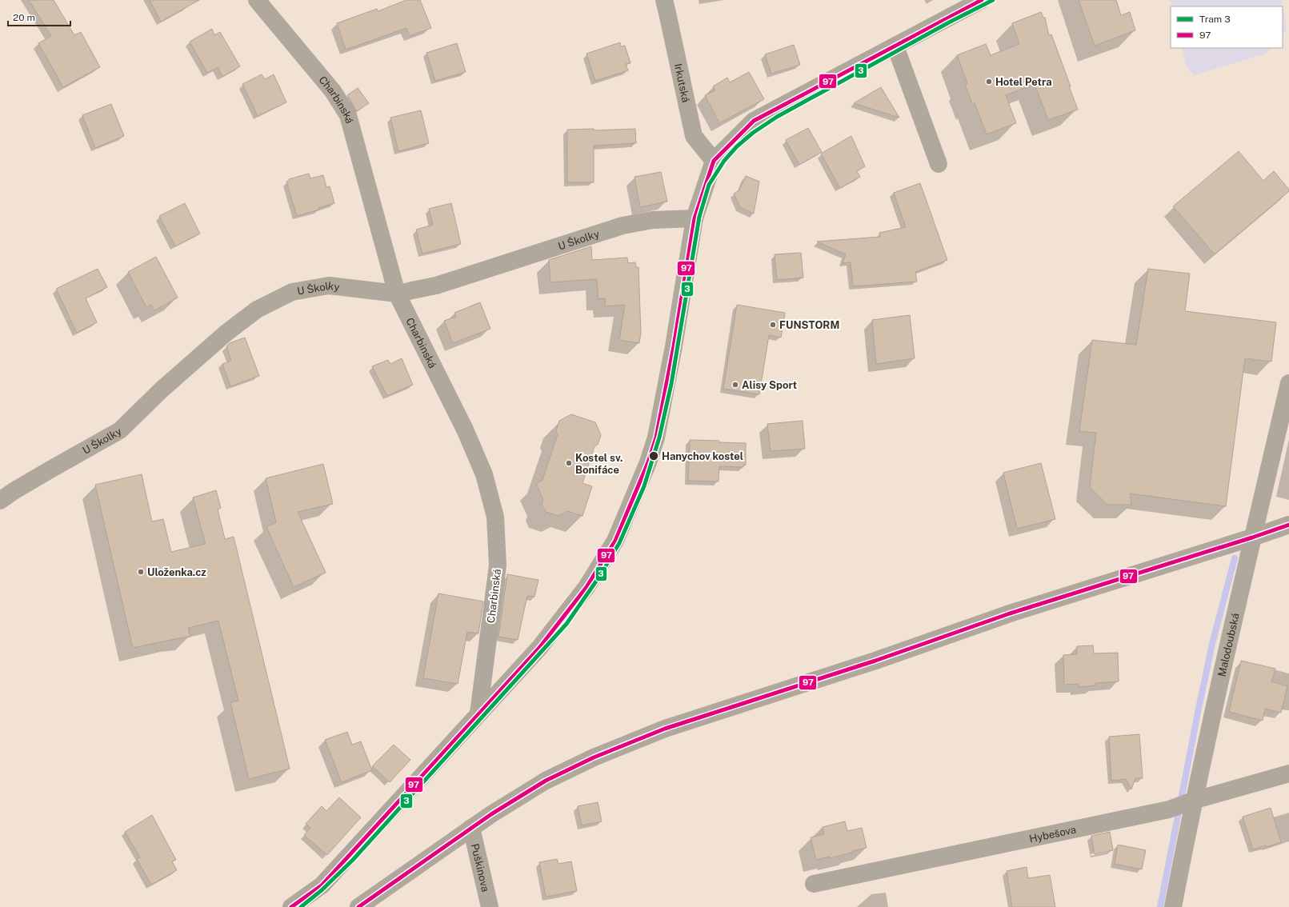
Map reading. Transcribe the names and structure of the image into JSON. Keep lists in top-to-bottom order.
{
  "streets": {
    "street": [
      "Irkutská",
      "Charbinská",
      "U Školky",
      "Malodoubská",
      "Hybešova",
      "Puškinova"
    ]
  },
  "crossings": [
    ["Charbinská", "U Školky"],
    ["Malodoubská", "Hybešova"]
  ],
  "places": [
    "Hotel Petra",
    "FUNSTORM",
    "Alisy Sport",
    "Hanychov kostel",
    "Kostel sv. Bonifáce",
    "Uloženka.cz"
  ],
  "lines": ["tram line 3", "transit line 97"],
  "legend": ["Tram 3", "97"],
  "scale_bar": "20 m"
}
